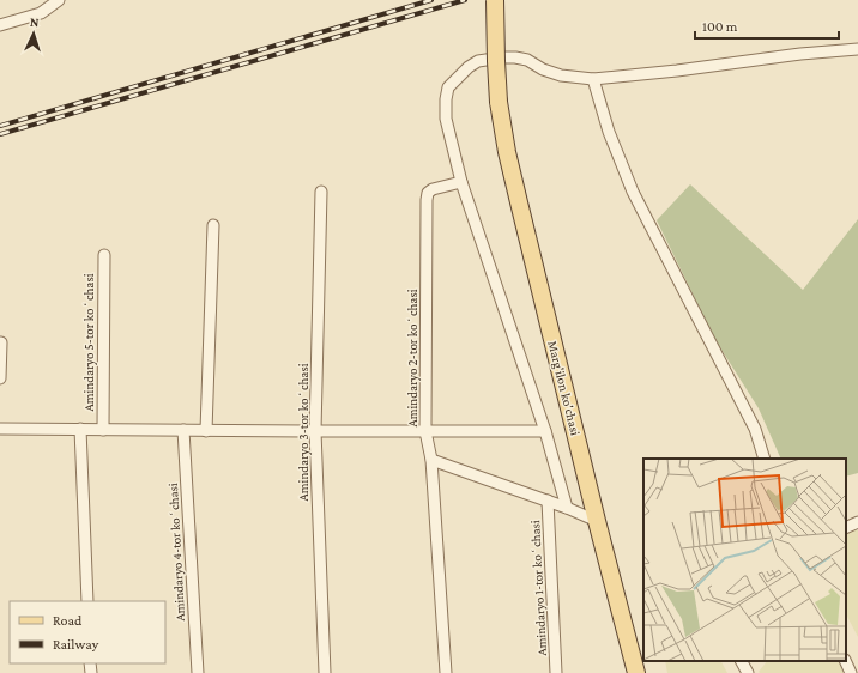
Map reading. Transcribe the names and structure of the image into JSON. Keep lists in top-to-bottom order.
{
  "streets": {
    "main road": ["Marg'ilon ko'chasi"],
    "street": [
      "Amindaryo 5-tor koʻchasi",
      "Amindaryo 2-tor koʻchasi",
      "Amindaryo 3-tor koʻchasi",
      "Amindaryo 4-tor koʻchasi",
      "Amindaryo 1-tor koʻchasi"
    ]
  },
  "legend": ["Road", "Railway"],
  "scale_bar": "100 m",
  "north": "top"
}
